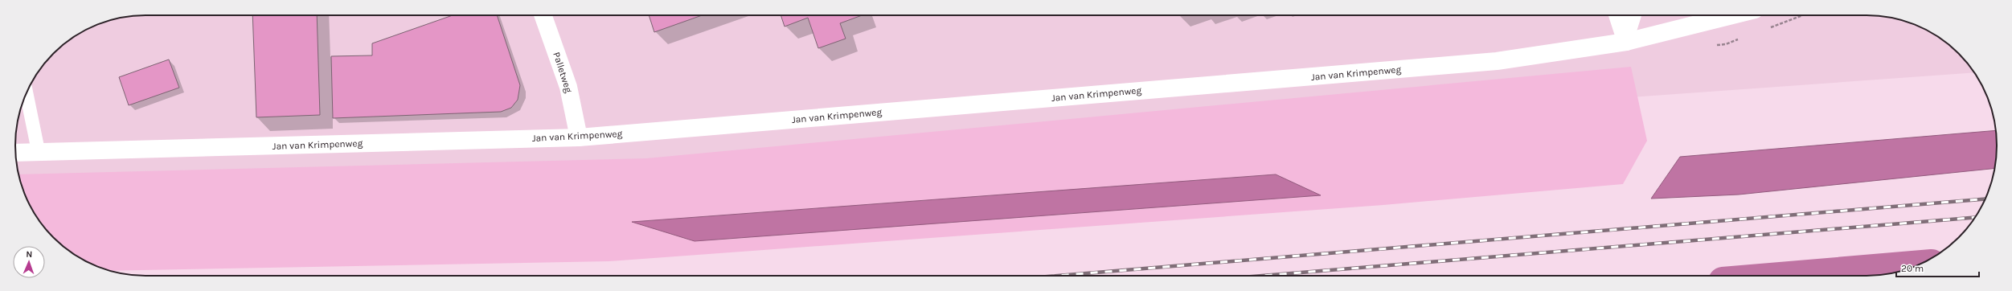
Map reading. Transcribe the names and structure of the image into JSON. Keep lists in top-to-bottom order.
{
  "streets": {
    "street": ["Palletweg", "Jan van Krimpenweg"]
  },
  "crossings": [
    ["Palletweg", "Jan van Krimpenweg"]
  ],
  "scale_bar": "20 m",
  "north": "top"
}
